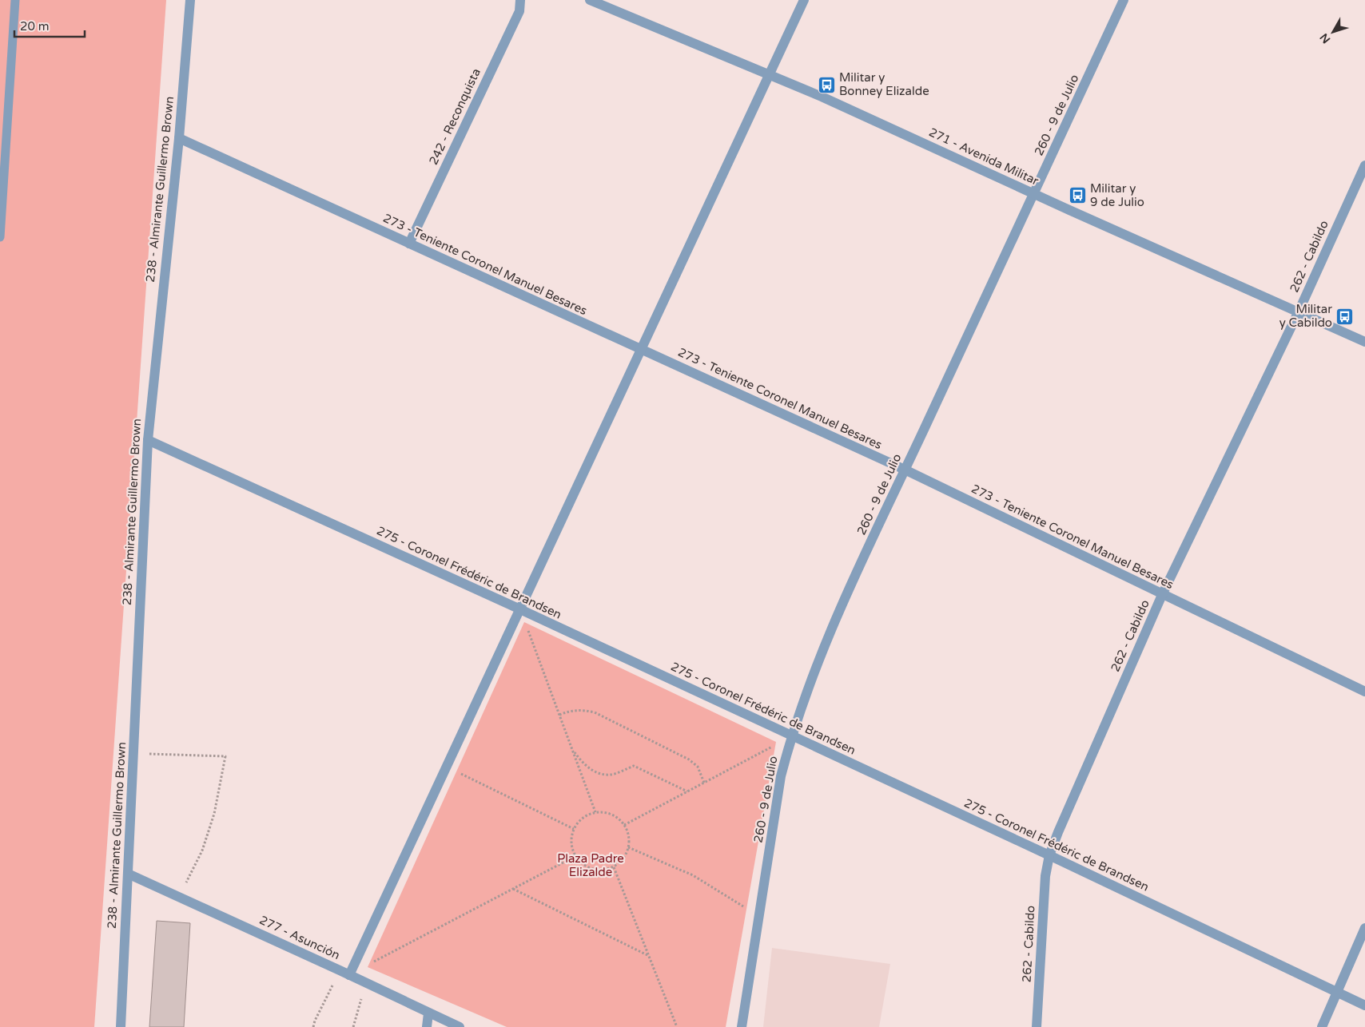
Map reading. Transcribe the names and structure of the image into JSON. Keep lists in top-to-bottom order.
{
  "streets": {
    "street": [
      "260 - 9 de Julio",
      "242 - Reconquista",
      "271 - Avenida Militar",
      "238 - Almirante Guillermo Brown",
      "262 - Cabildo",
      "273 - Teniente Coronel Manuel Besares",
      "275 - Coronel Frédéric de Brandsen",
      "277 - Asunción"
    ]
  },
  "crossings": [
    ["260 - 9 de Julio", "271 - Avenida Militar"],
    ["260 - 9 de Julio", "273 - Teniente Coronel Manuel Besares"],
    ["260 - 9 de Julio", "275 - Coronel Frédéric de Brandsen"],
    ["242 - Reconquista", "273 - Teniente Coronel Manuel Besares"],
    ["271 - Avenida Militar", "262 - Cabildo"],
    ["238 - Almirante Guillermo Brown", "273 - Teniente Coronel Manuel Besares"],
    ["238 - Almirante Guillermo Brown", "275 - Coronel Frédéric de Brandsen"],
    ["238 - Almirante Guillermo Brown", "277 - Asunción"],
    ["262 - Cabildo", "273 - Teniente Coronel Manuel Besares"],
    ["262 - Cabildo", "275 - Coronel Frédéric de Brandsen"]
  ],
  "parks": ["Plaza Padre Elizalde"],
  "places": {
    "bus stop": ["Militar y Bonney Elizalde", "Militar y 9 de Julio", "Militar y Cabildo"]
  },
  "scale_bar": "20 m",
  "north": "bottom left"
}
